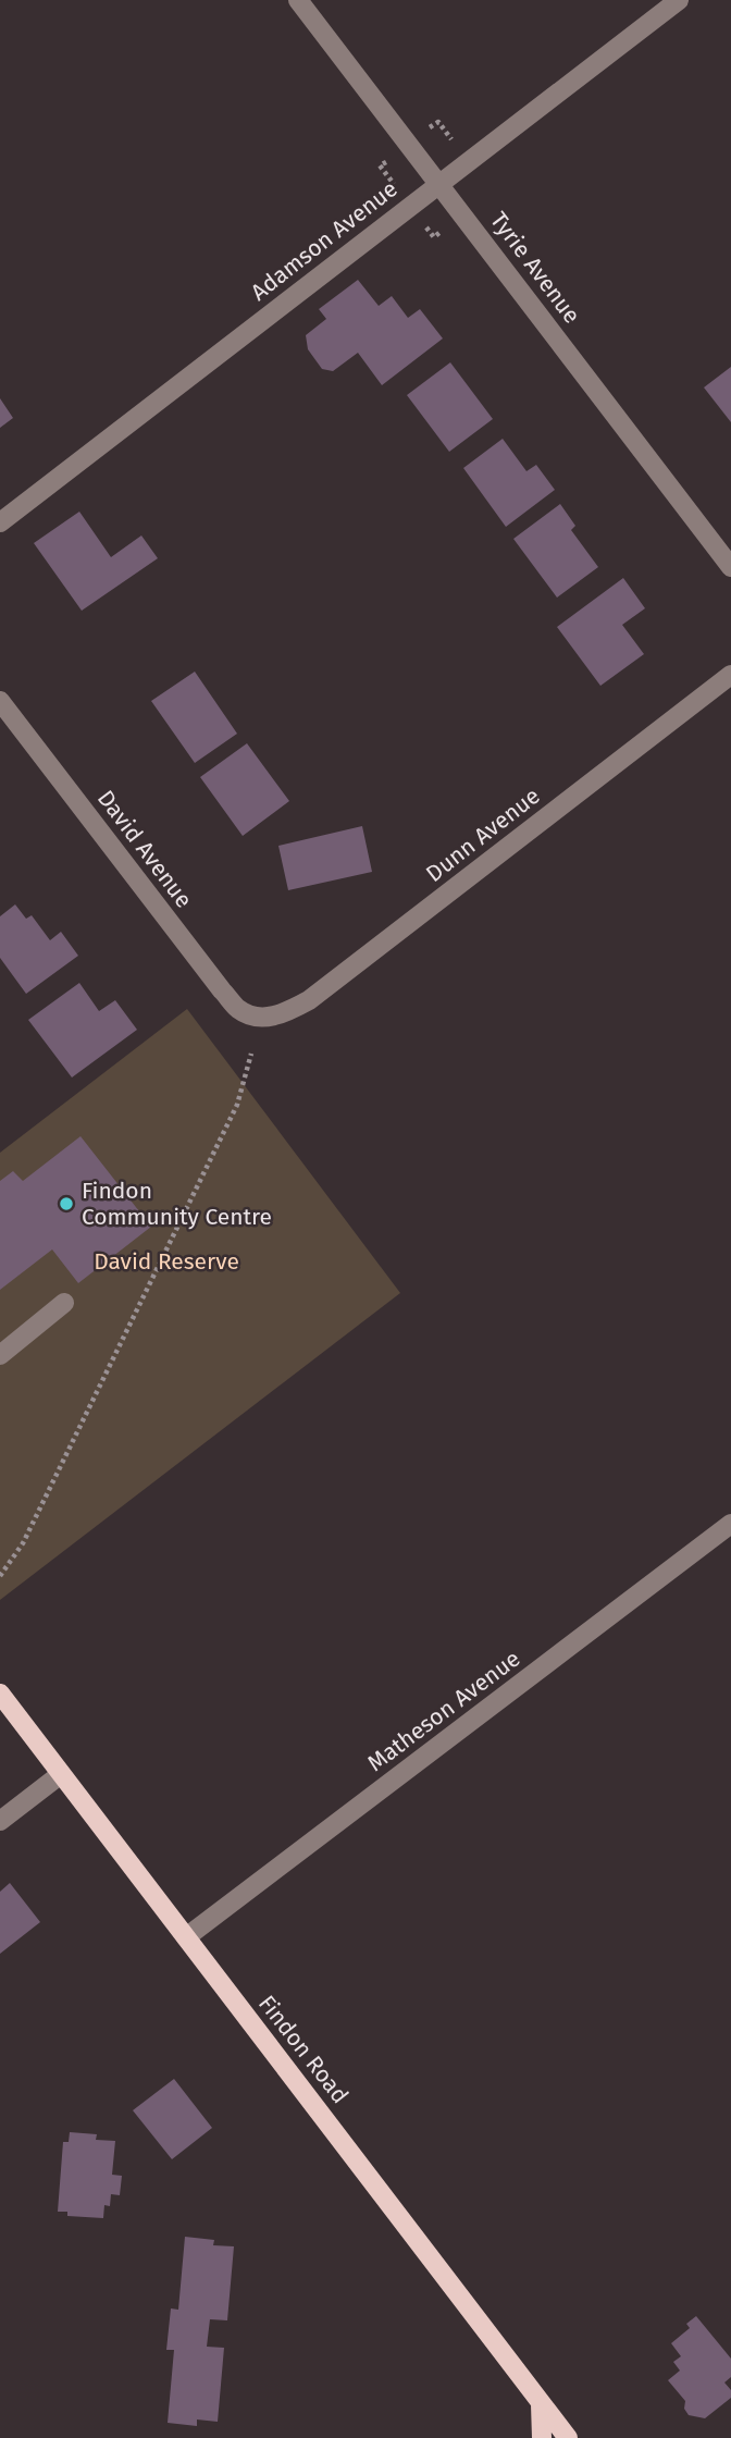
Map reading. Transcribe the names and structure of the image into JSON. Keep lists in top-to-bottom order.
{
  "streets": {
    "main road": ["Findon Road"],
    "street": [
      "Adamson Avenue",
      "Tyrie Avenue",
      "Dunn Avenue",
      "David Avenue",
      "Matheson Avenue"
    ]
  },
  "crossings": [
    ["Adamson Avenue", "Tyrie Avenue"],
    ["Dunn Avenue", "David Avenue"],
    ["Matheson Avenue", "Findon Road"]
  ],
  "parks": ["David Reserve"],
  "places": ["Findon Community Centre"]
}
